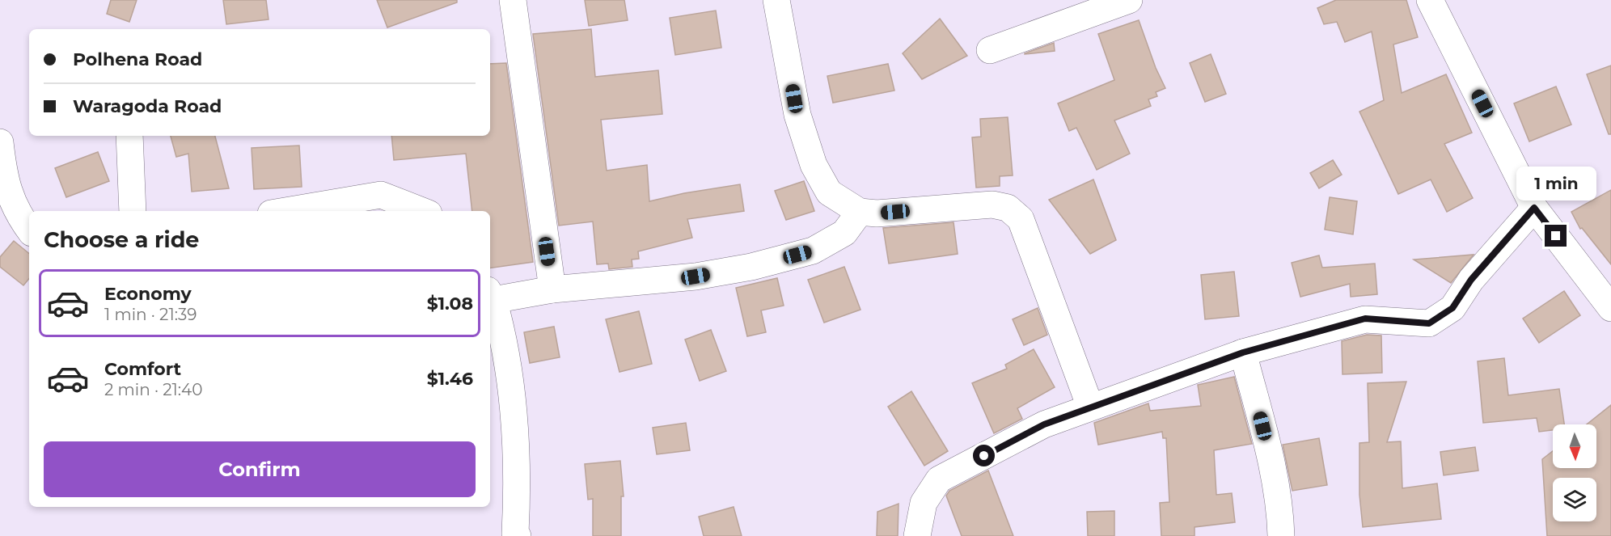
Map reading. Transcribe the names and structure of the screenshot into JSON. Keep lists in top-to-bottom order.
{
  "north": "bottom",
  "page": {
    "banner": ["Polhena Road", "Waragoda Road"],
    "bubble": "1 min",
    "heading": "Choose a ride",
    "list": [
      {
        "name": "Economy",
        "note": "1 min · 21:39",
        "value": "$1.08"
      },
      {
        "name": "Comfort",
        "note": "2 min · 21:40",
        "value": "$1.46"
      }
    ],
    "buttons": "Confirm"
  }
}
